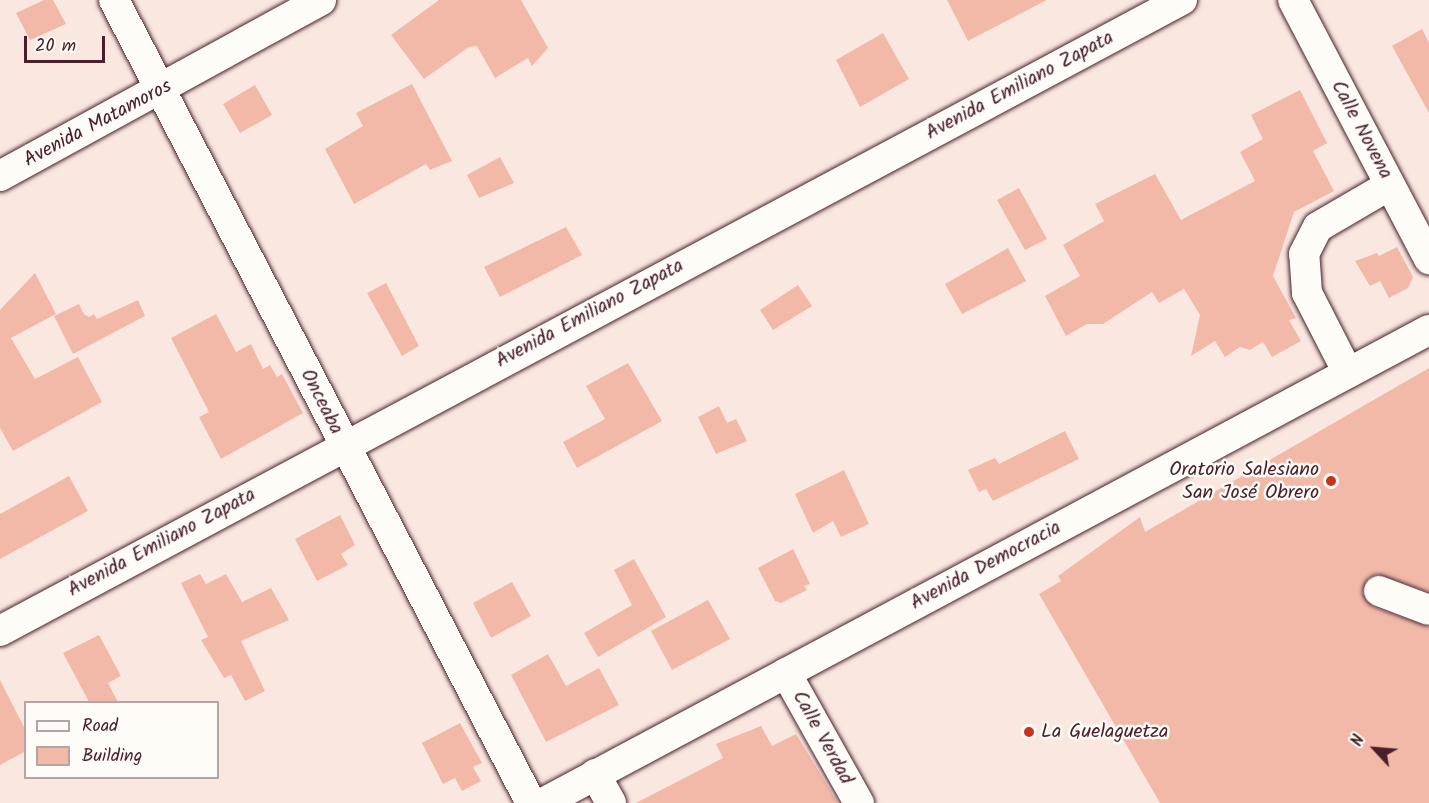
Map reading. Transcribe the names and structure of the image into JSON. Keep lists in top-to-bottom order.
{
  "streets": {
    "street": [
      "Avenida Emiliano Zapata",
      "Avenida Matamoros",
      "Calle Novena",
      "Onceaba",
      "Avenida Democracia",
      "Calle Verdad"
    ]
  },
  "crossings": [
    ["Avenida Emiliano Zapata", "Onceaba"],
    ["Avenida Matamoros", "Onceaba"],
    ["Avenida Democracia", "Calle Verdad"]
  ],
  "places": ["Oratorio Salesiano San José Obrero", "La Guelaguetza"],
  "legend": ["Road", "Building"],
  "scale_bar": "20 m",
  "north": "top left"
}
